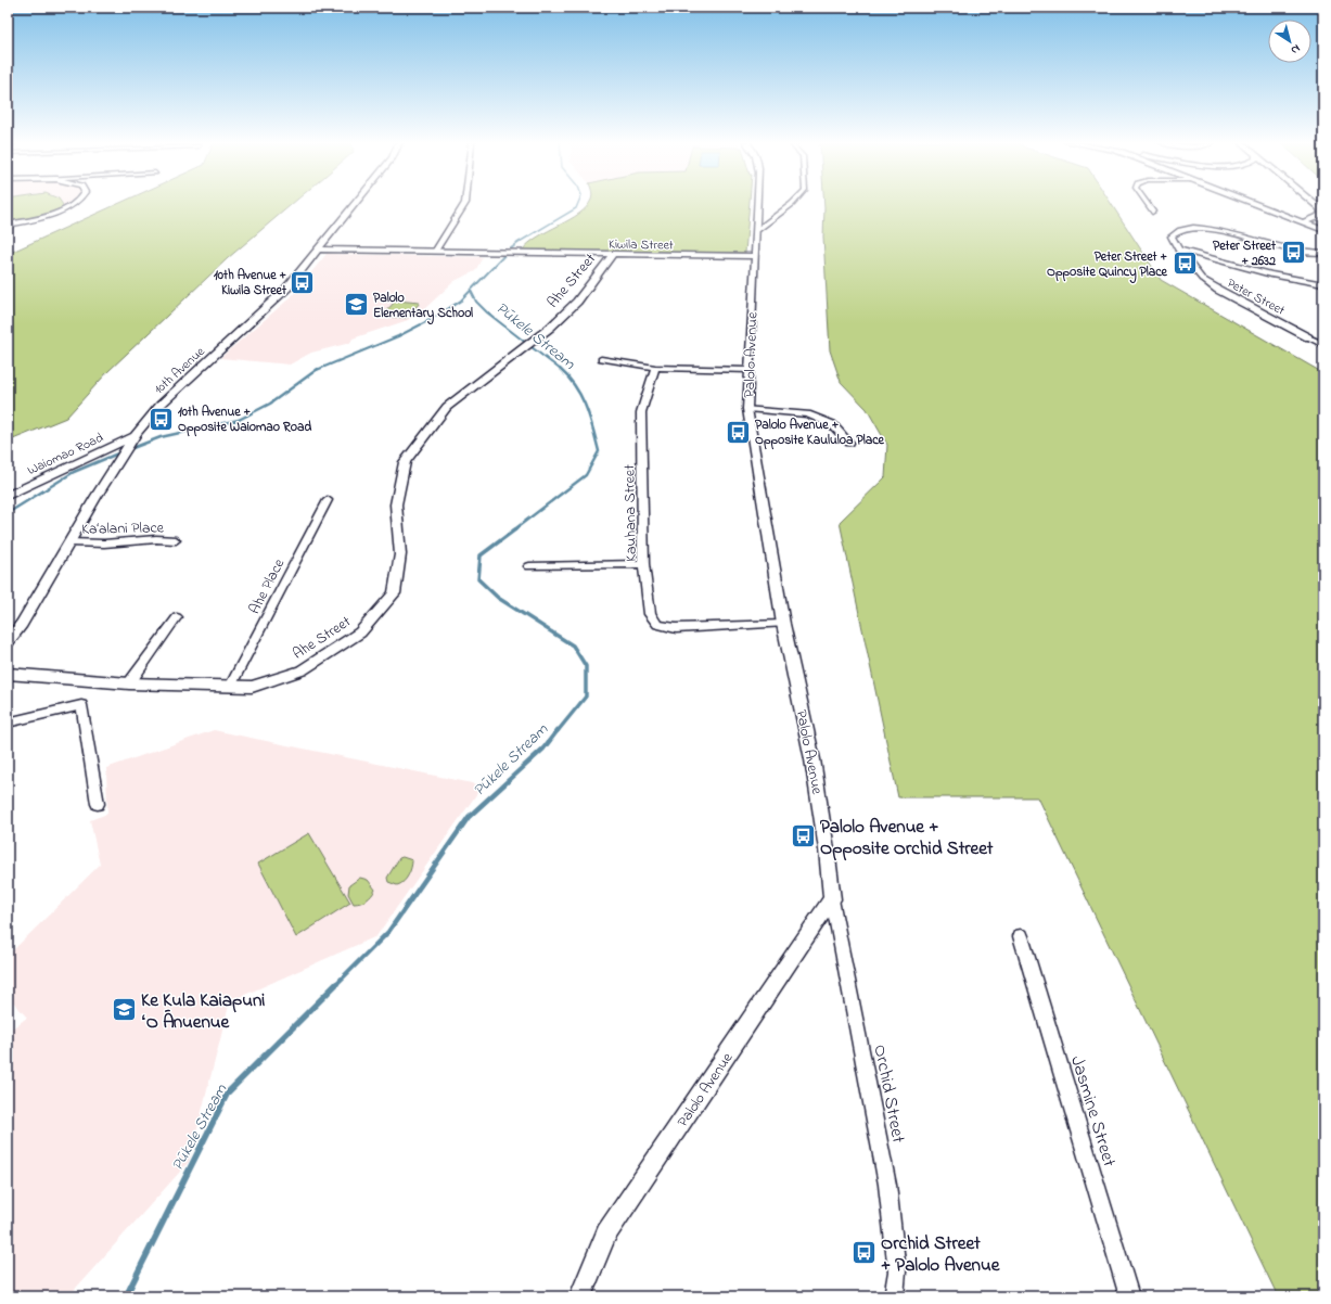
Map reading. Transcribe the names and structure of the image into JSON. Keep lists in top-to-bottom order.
{
  "streets": {
    "street": [
      "Kiwila Street",
      "Ahe Street",
      "Peter Street",
      "Palolo Avenue",
      "10th Avenue",
      "Waiomao Road",
      "Kauhana Street",
      "Ka‘alani Place",
      "Ahe Place",
      "Orchid Street",
      "Jasmine Street"
    ]
  },
  "crossings": [
    ["Kiwila Street", "Ahe Street"],
    ["Kiwila Street", "Palolo Avenue"],
    ["Kiwila Street", "10th Avenue"],
    ["Ahe Street", "Ahe Place"],
    ["Palolo Avenue", "Kauhana Street"],
    ["Palolo Avenue", "Orchid Street"],
    ["10th Avenue", "Waiomao Road"],
    ["10th Avenue", "Ka‘alani Place"]
  ],
  "water": ["Pūkele Stream"],
  "places": {
    "bus stop": [
      "Peter Street + 2632",
      "Peter Street + Opposite Quincy Place",
      "10th Avenue + Kiwila Street",
      "10th Avenue + Opposite Waiomao Road",
      "Palolo Avenue + Opposite Kaululoa Place",
      "Palolo Avenue + Opposite Orchid Street",
      "Orchid Street + Palolo Avenue"
    ],
    "school or university": ["Palolo Elementary School", "Ke Kula Kaiapuni ʻO Ānuenue"]
  },
  "north": "bottom right"
}
